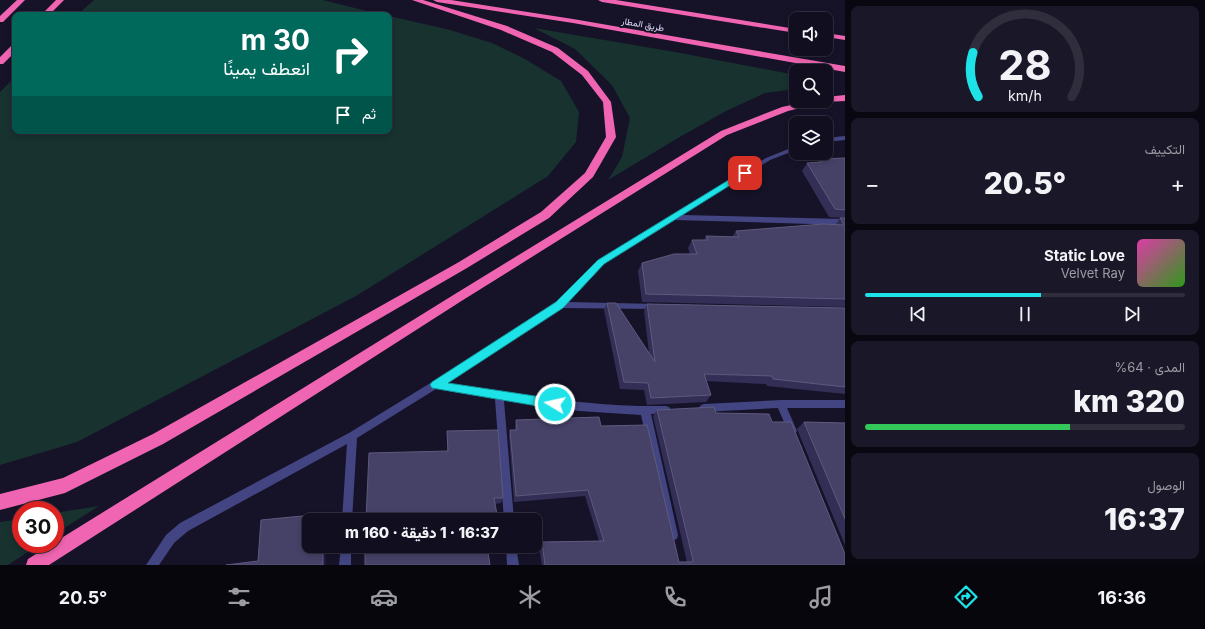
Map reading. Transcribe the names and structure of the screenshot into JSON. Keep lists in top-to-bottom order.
{
  "streets": {
    "highway": ["طريق المطار"]
  },
  "page": {
    "turn": ["30 m", "انعطف يمينًا"],
    "then": "ثم",
    "tile": [
      "التكييف",
      ["المدى · 64%", "320 km"],
      ["الوصول", "16:37"]
    ],
    "heat": ["−", "20.5°", "+"],
    "song": ["Static Love", "Velvet Ray"],
    "limit": "30",
    "trip": "16:37 · 1 دقيقة · 160 m",
    "tabs": ["16:36", "20.5°"],
    "gauge": ["28", "km/h"]
  }
}
